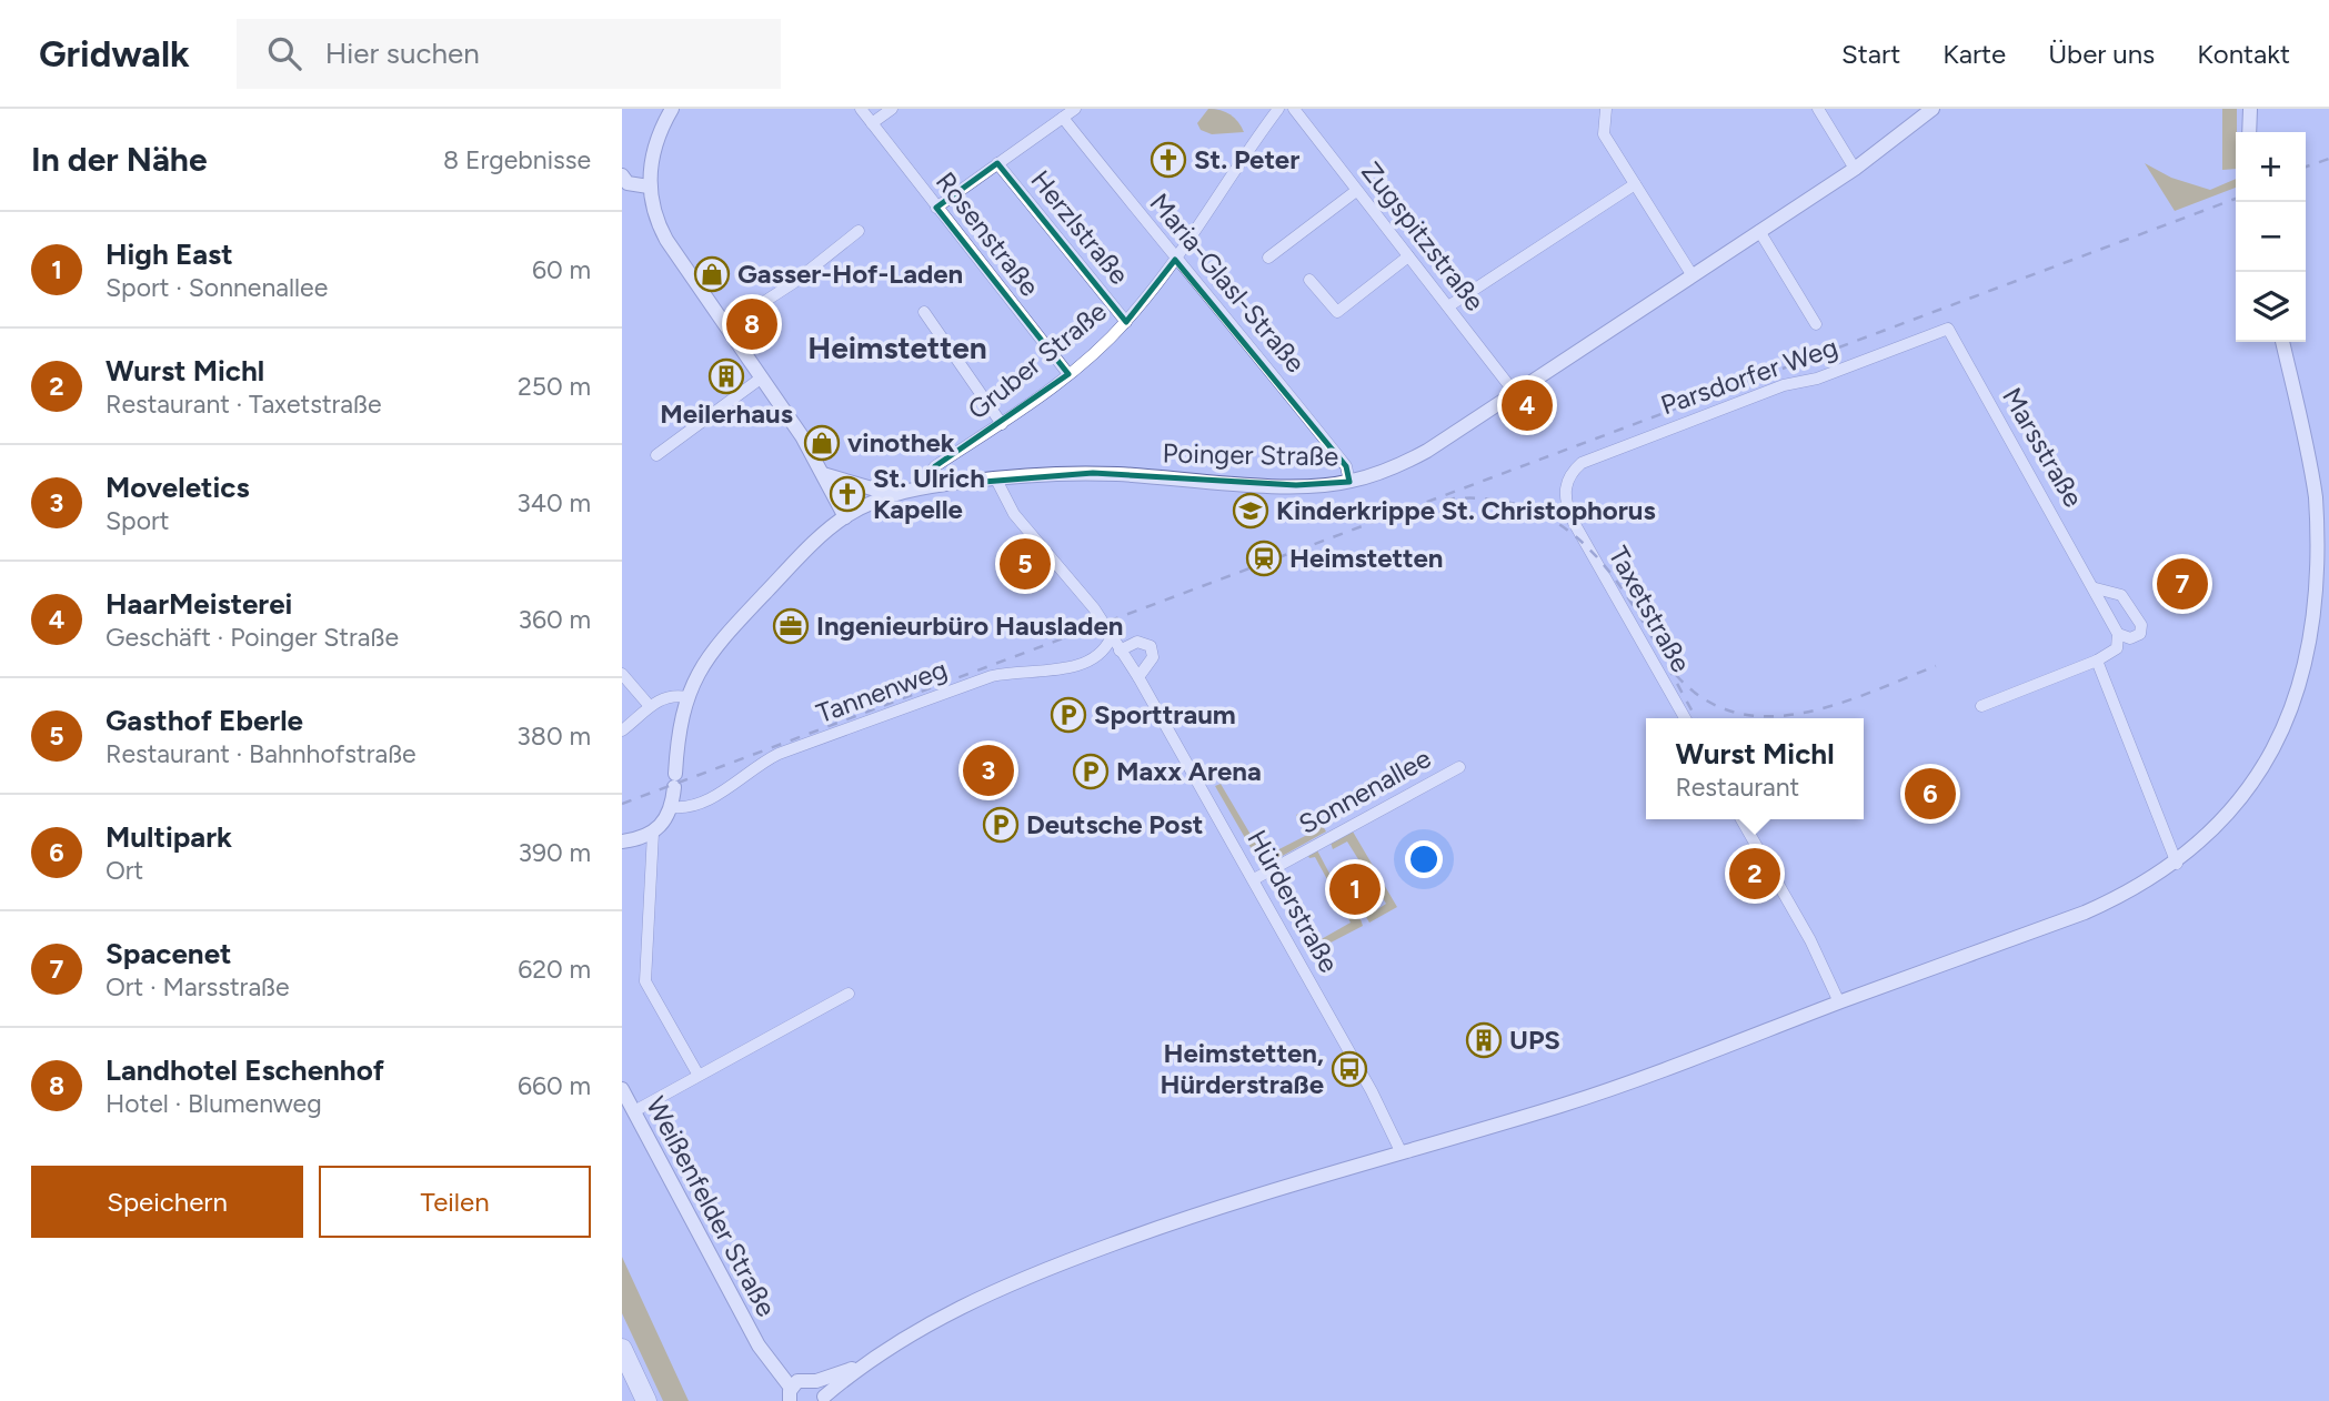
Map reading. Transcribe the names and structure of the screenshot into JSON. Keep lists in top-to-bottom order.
{
  "streets": {
    "street": [
      "Herzlstraße",
      "Rosenstraße",
      "Zugspitzstraße",
      "Maria-Glasl-Straße",
      "Gruber Straße",
      "Parsdorfer Weg",
      "Marsstraße",
      "Poinger Straße",
      "Taxetstraße",
      "Tannenweg",
      "Sonnenallee",
      "Hürderstraße",
      "Weißenfelder Straße"
    ]
  },
  "crossings": [
    ["Herzlstraße", "Gruber Straße"],
    ["Rosenstraße", "Gruber Straße"],
    ["Zugspitzstraße", "Poinger Straße"],
    ["Maria-Glasl-Straße", "Gruber Straße"],
    ["Maria-Glasl-Straße", "Poinger Straße"],
    ["Gruber Straße", "Poinger Straße"],
    ["Parsdorfer Weg", "Marsstraße"],
    ["Parsdorfer Weg", "Taxetstraße"],
    ["Poinger Straße", "Hürderstraße"],
    ["Tannenweg", "Hürderstraße"],
    ["Sonnenallee", "Hürderstraße"]
  ],
  "districts": ["Heimstetten"],
  "places": {
    "church": ["St. Peter", "St. Ulrich Kapelle"],
    "shop": ["Gasser-Hof-Laden", "vinothek"],
    "building": ["Meilerhaus", "UPS"],
    "school or university": ["Kinderkrippe St. Christophorus"],
    "station": ["Heimstetten"],
    "office": ["Ingenieurbüro Hausladen"],
    "parking": ["Sporttraum", "Maxx Arena", "Deutsche Post"],
    "bus stop": ["Heimstetten, Hürderstraße"]
  },
  "page": {
    "header": "Gridwalk",
    "search": "Hier suchen",
    "nav": [
      "Start",
      "Karte",
      "Über uns",
      "Kontakt"
    ],
    "heading": ["In der Nähe", "8 Ergebnisse"],
    "map_buttons": ["+", "−"],
    "list": [
      {
        "mark": "1",
        "name": "High East",
        "note": "Sport · Sonnenallee",
        "value": "60 m"
      },
      {
        "mark": "2",
        "name": "Wurst Michl",
        "note": "Restaurant · Taxetstraße",
        "value": "250 m"
      },
      {
        "mark": "3",
        "name": "Moveletics",
        "note": "Sport",
        "value": "340 m"
      },
      {
        "mark": "4",
        "name": "HaarMeisterei",
        "note": "Geschäft · Poinger Straße",
        "value": "360 m"
      },
      {
        "mark": "5",
        "name": "Gasthof Eberle",
        "note": "Restaurant · Bahnhofstraße",
        "value": "380 m"
      },
      {
        "mark": "6",
        "name": "Multipark",
        "note": "Ort",
        "value": "390 m"
      },
      {
        "mark": "7",
        "name": "Spacenet",
        "note": "Ort · Marsstraße",
        "value": "620 m"
      },
      {
        "mark": "8",
        "name": "Landhotel Eschenhof",
        "note": "Hotel · Blumenweg",
        "value": "660 m"
      }
    ],
    "pins": [
      "8",
      "4",
      "5",
      "7",
      "3",
      "6",
      "2",
      "1"
    ],
    "popup": ["Wurst Michl", "Restaurant"],
    "buttons": ["Speichern", "Teilen"]
  }
}
